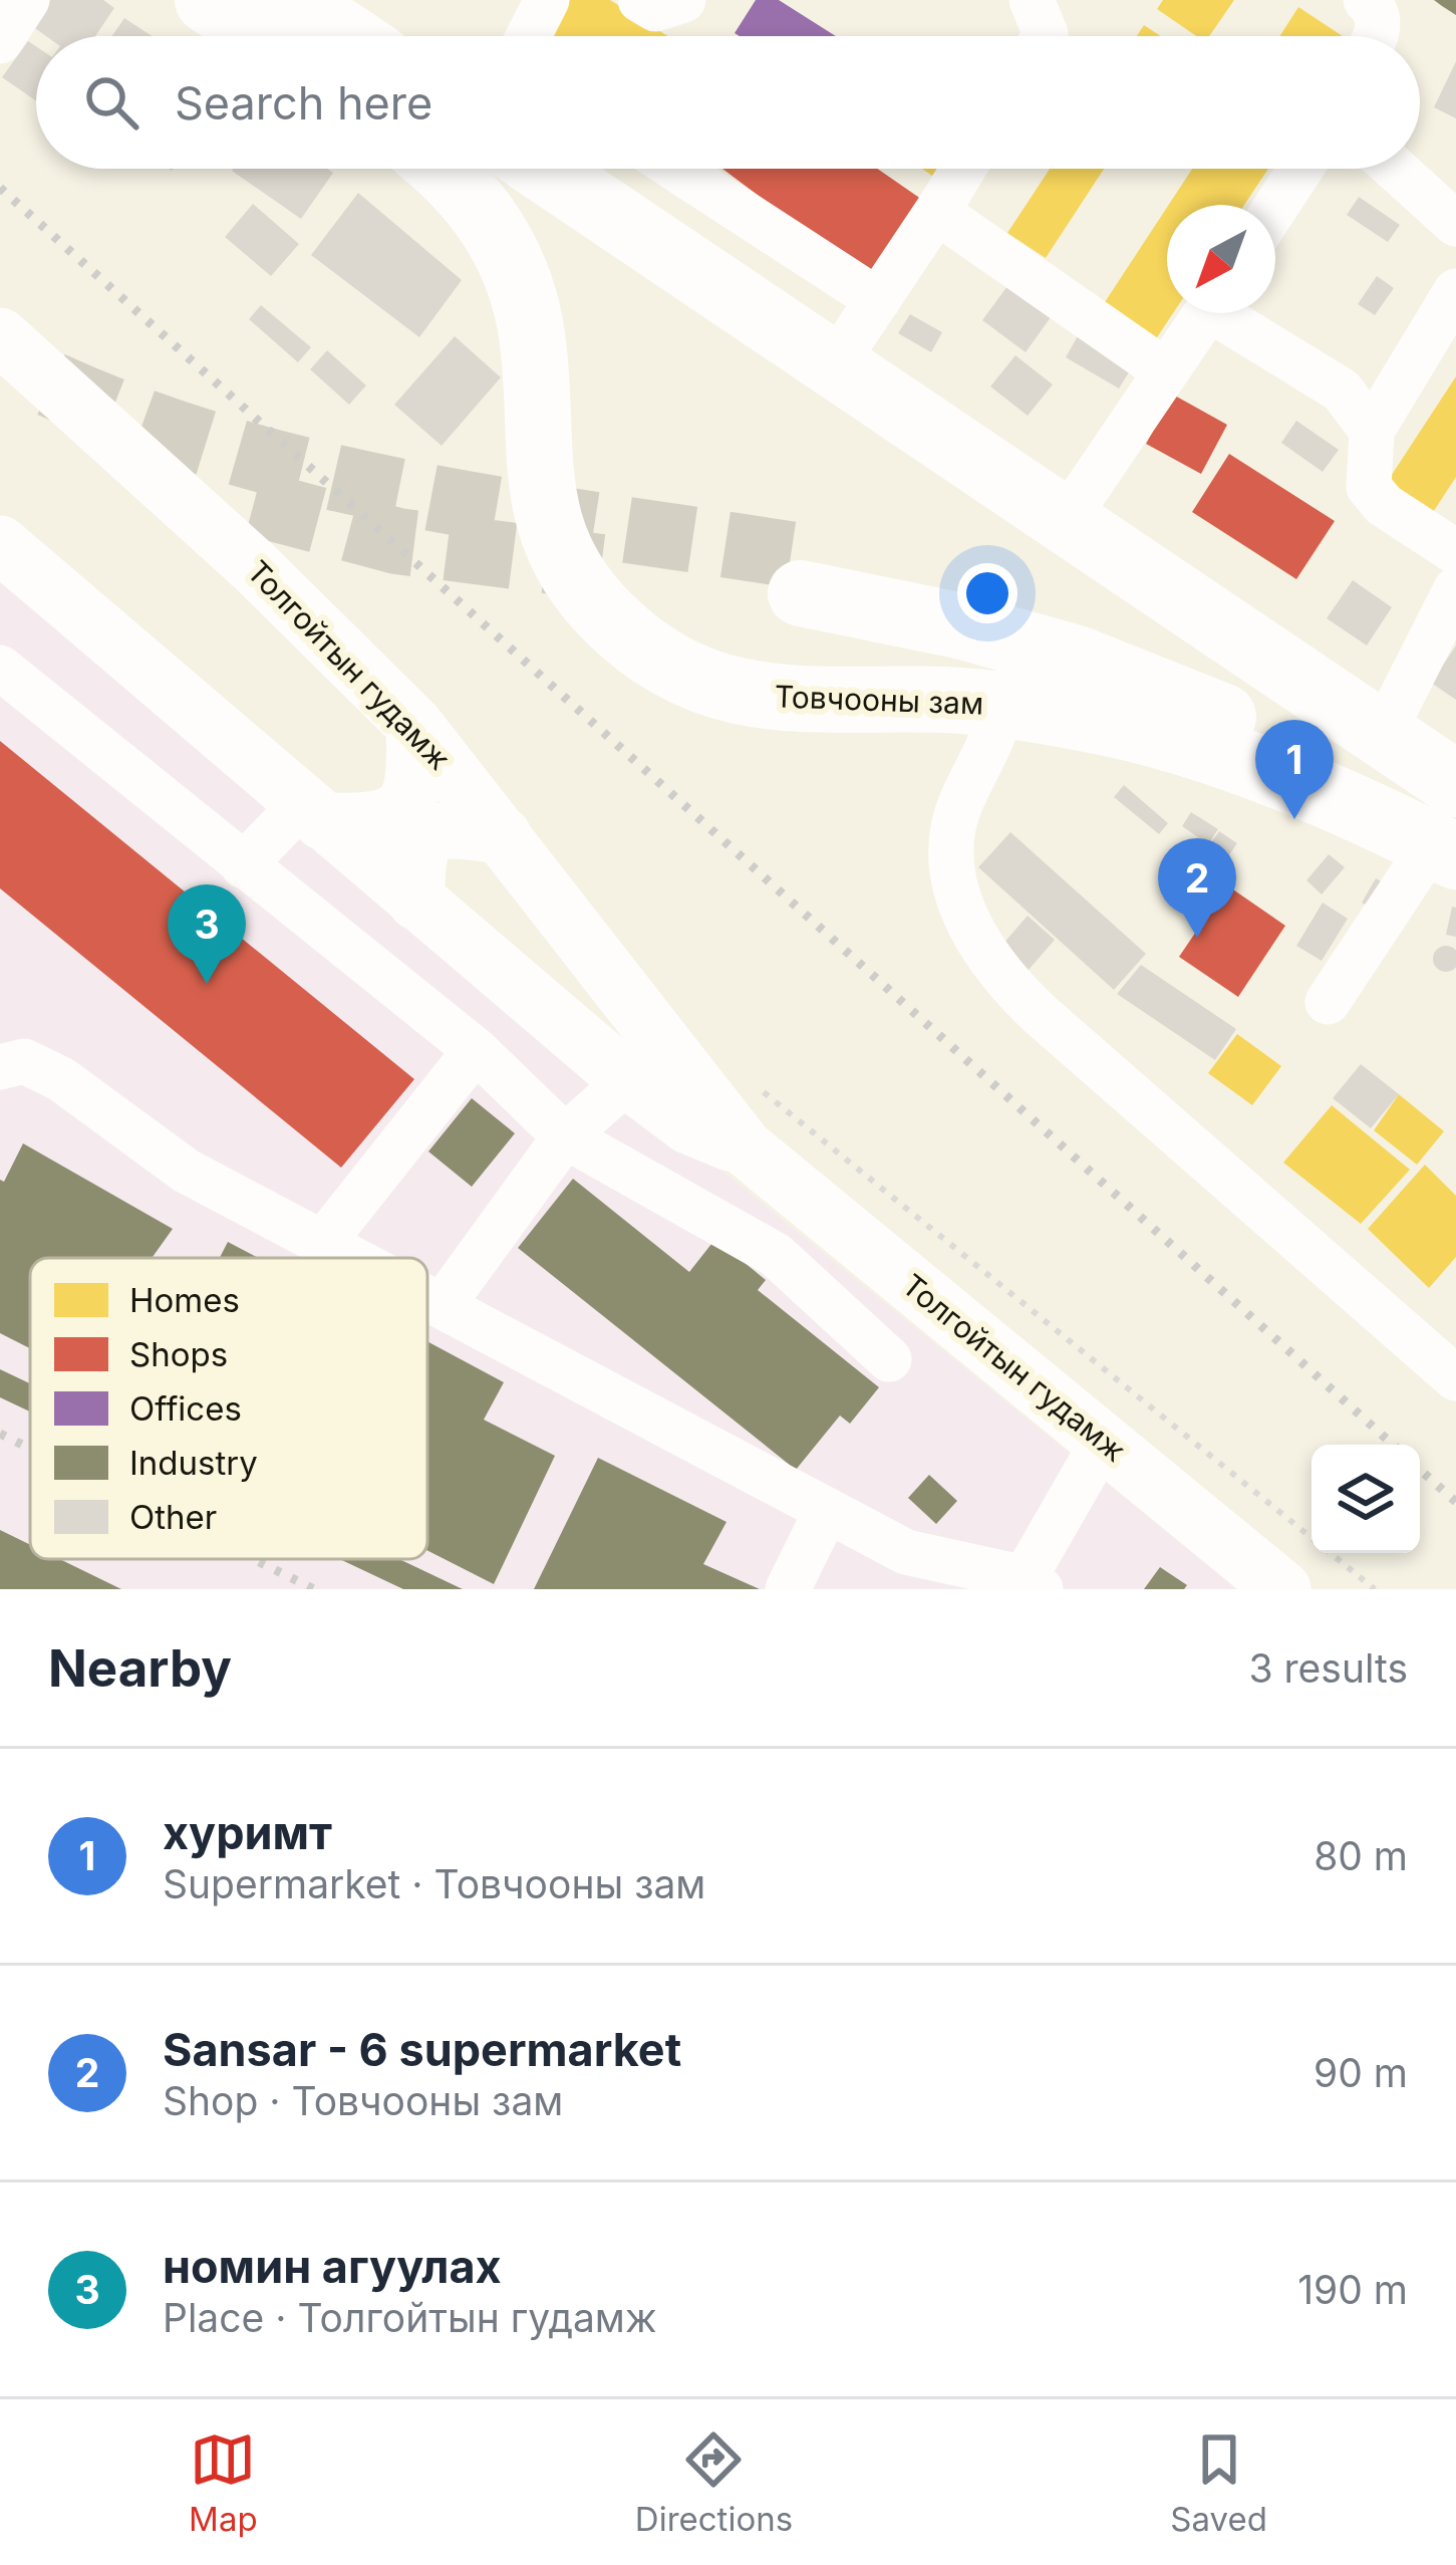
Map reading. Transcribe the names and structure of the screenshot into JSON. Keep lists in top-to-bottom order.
{
  "streets": {
    "highway": ["Товчооны зам"],
    "main road": ["Толгойтын гудамж"]
  },
  "legend": [
    "Homes",
    "Shops",
    "Offices",
    "Industry",
    "Other"
  ],
  "north": "bottom left",
  "page": {
    "search": "Search here",
    "pins": ["1", "2", "3"],
    "heading": ["Nearby", "3 results"],
    "list": [
      {
        "mark": "1",
        "name": "хуримт",
        "note": "Supermarket · Товчооны зам",
        "value": "80 m"
      },
      {
        "mark": "2",
        "name": "Sansar - 6 supermarket",
        "note": "Shop · Товчооны зам",
        "value": "90 m"
      },
      {
        "mark": "3",
        "name": "номин агуулах",
        "note": "Place · Толгойтын гудамж",
        "value": "190 m"
      }
    ],
    "nav": ["Map", "Directions", "Saved"]
  }
}
